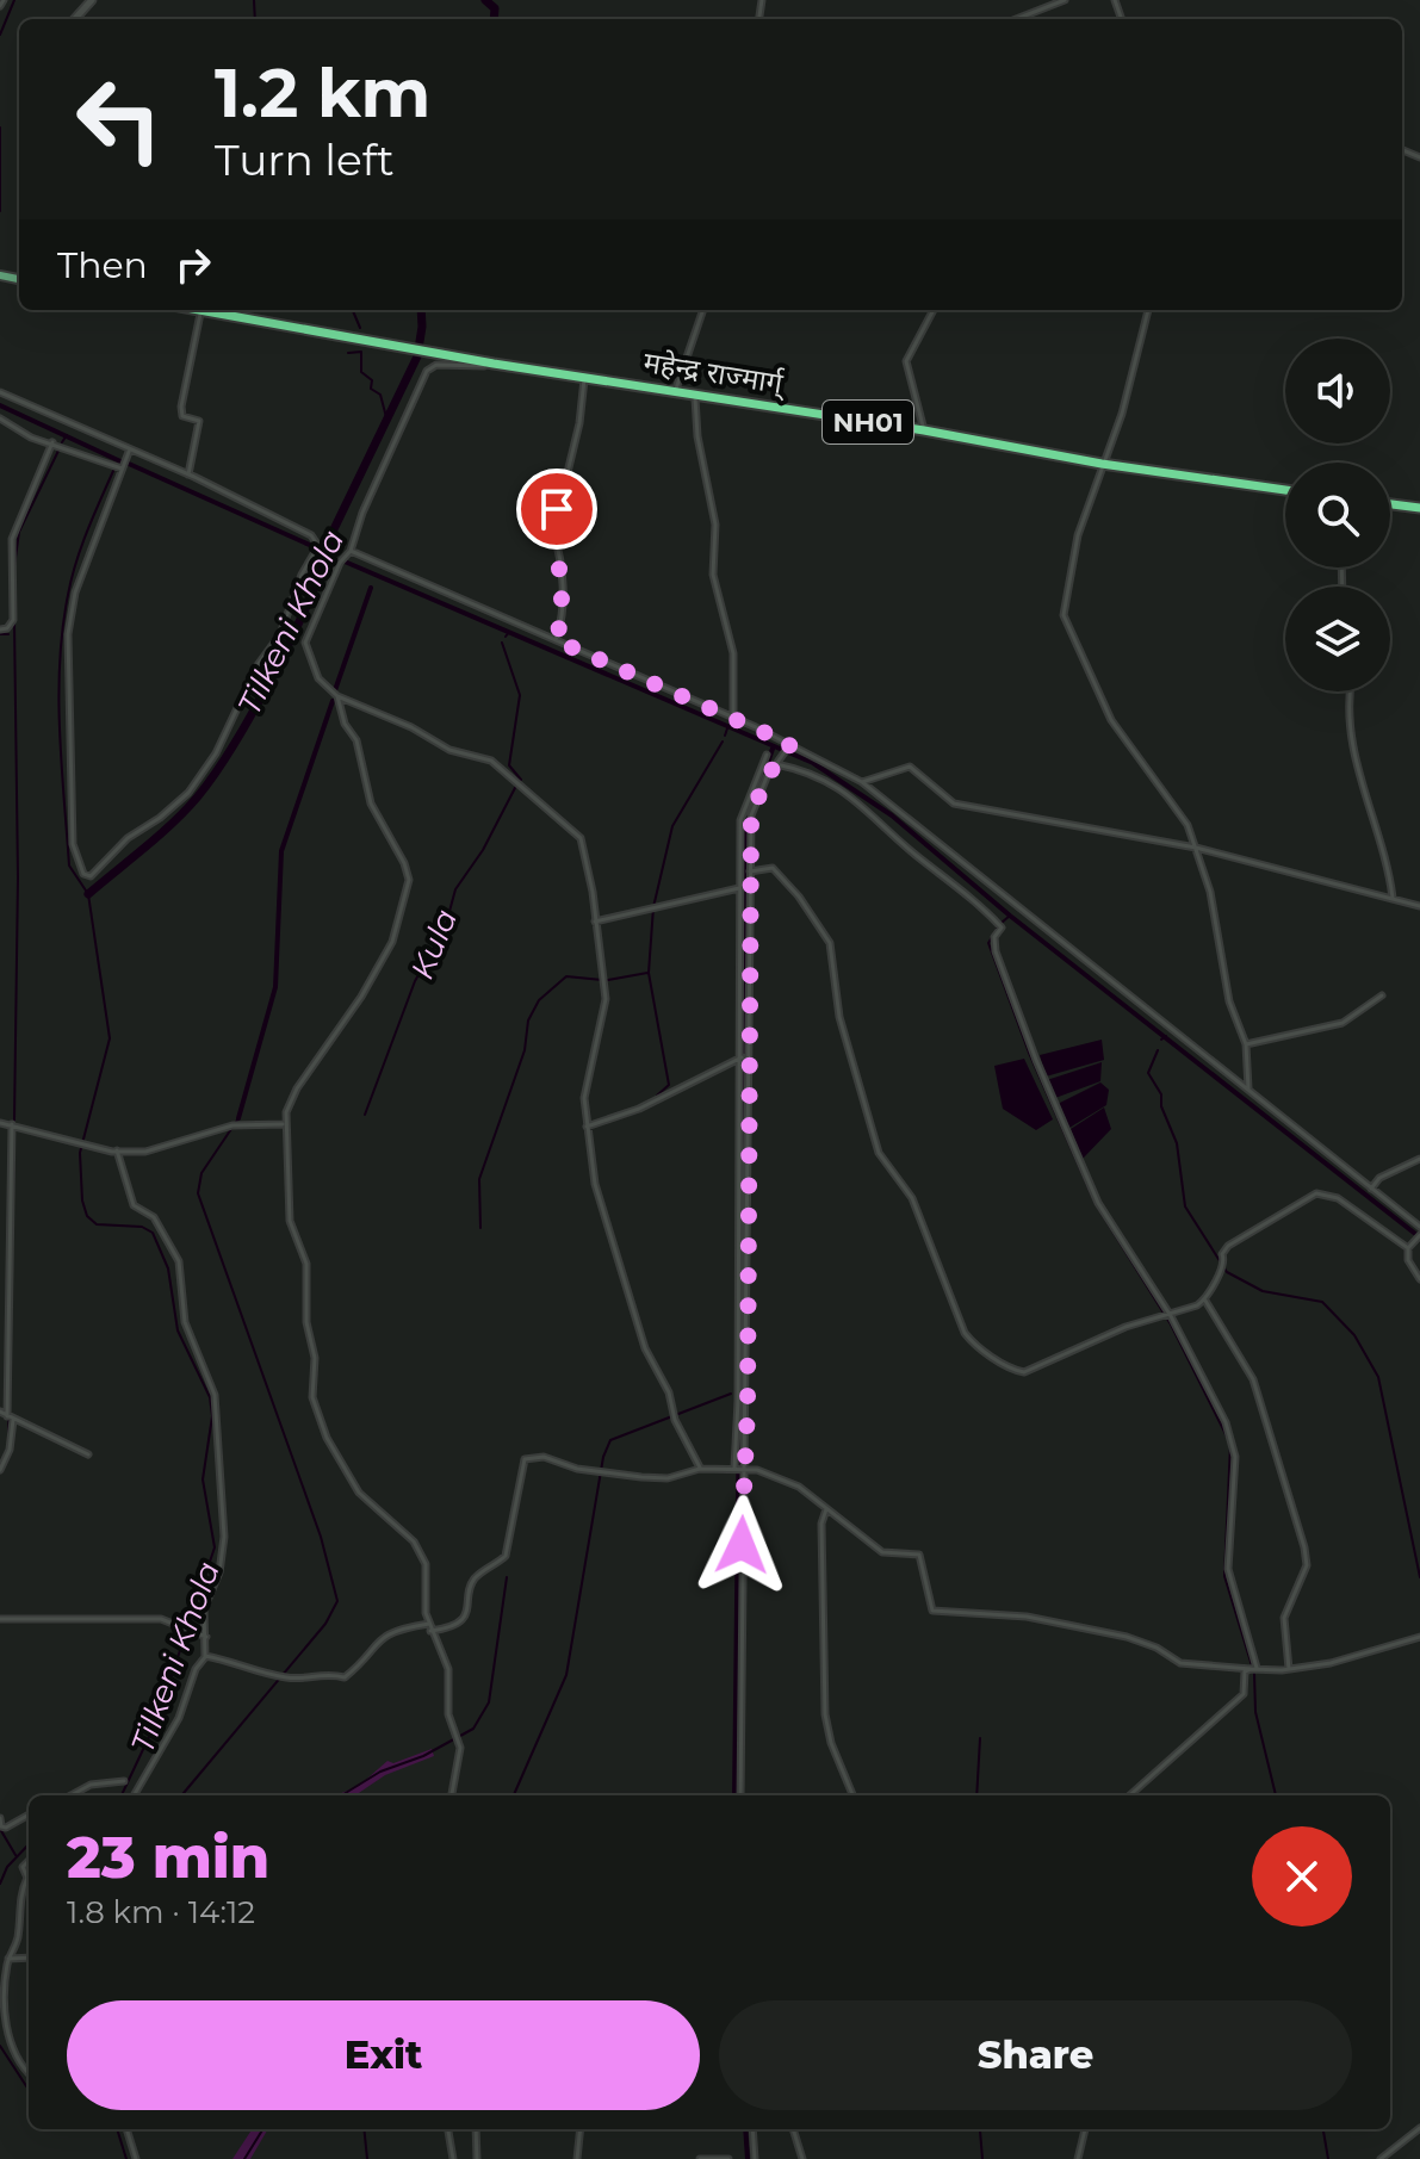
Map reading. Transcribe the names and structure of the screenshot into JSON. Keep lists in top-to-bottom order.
{
  "streets": {
    "highway": ["महेन्द्र राज्मार्ग्", "NH01"]
  },
  "water": ["Tilkeni Khola", "Kula"],
  "page": {
    "turn": ["1.2 km", "Turn left"],
    "then": "Then",
    "heading": ["23 min", "1.8 km · 14:12"],
    "buttons": ["Exit", "Share"]
  }
}
